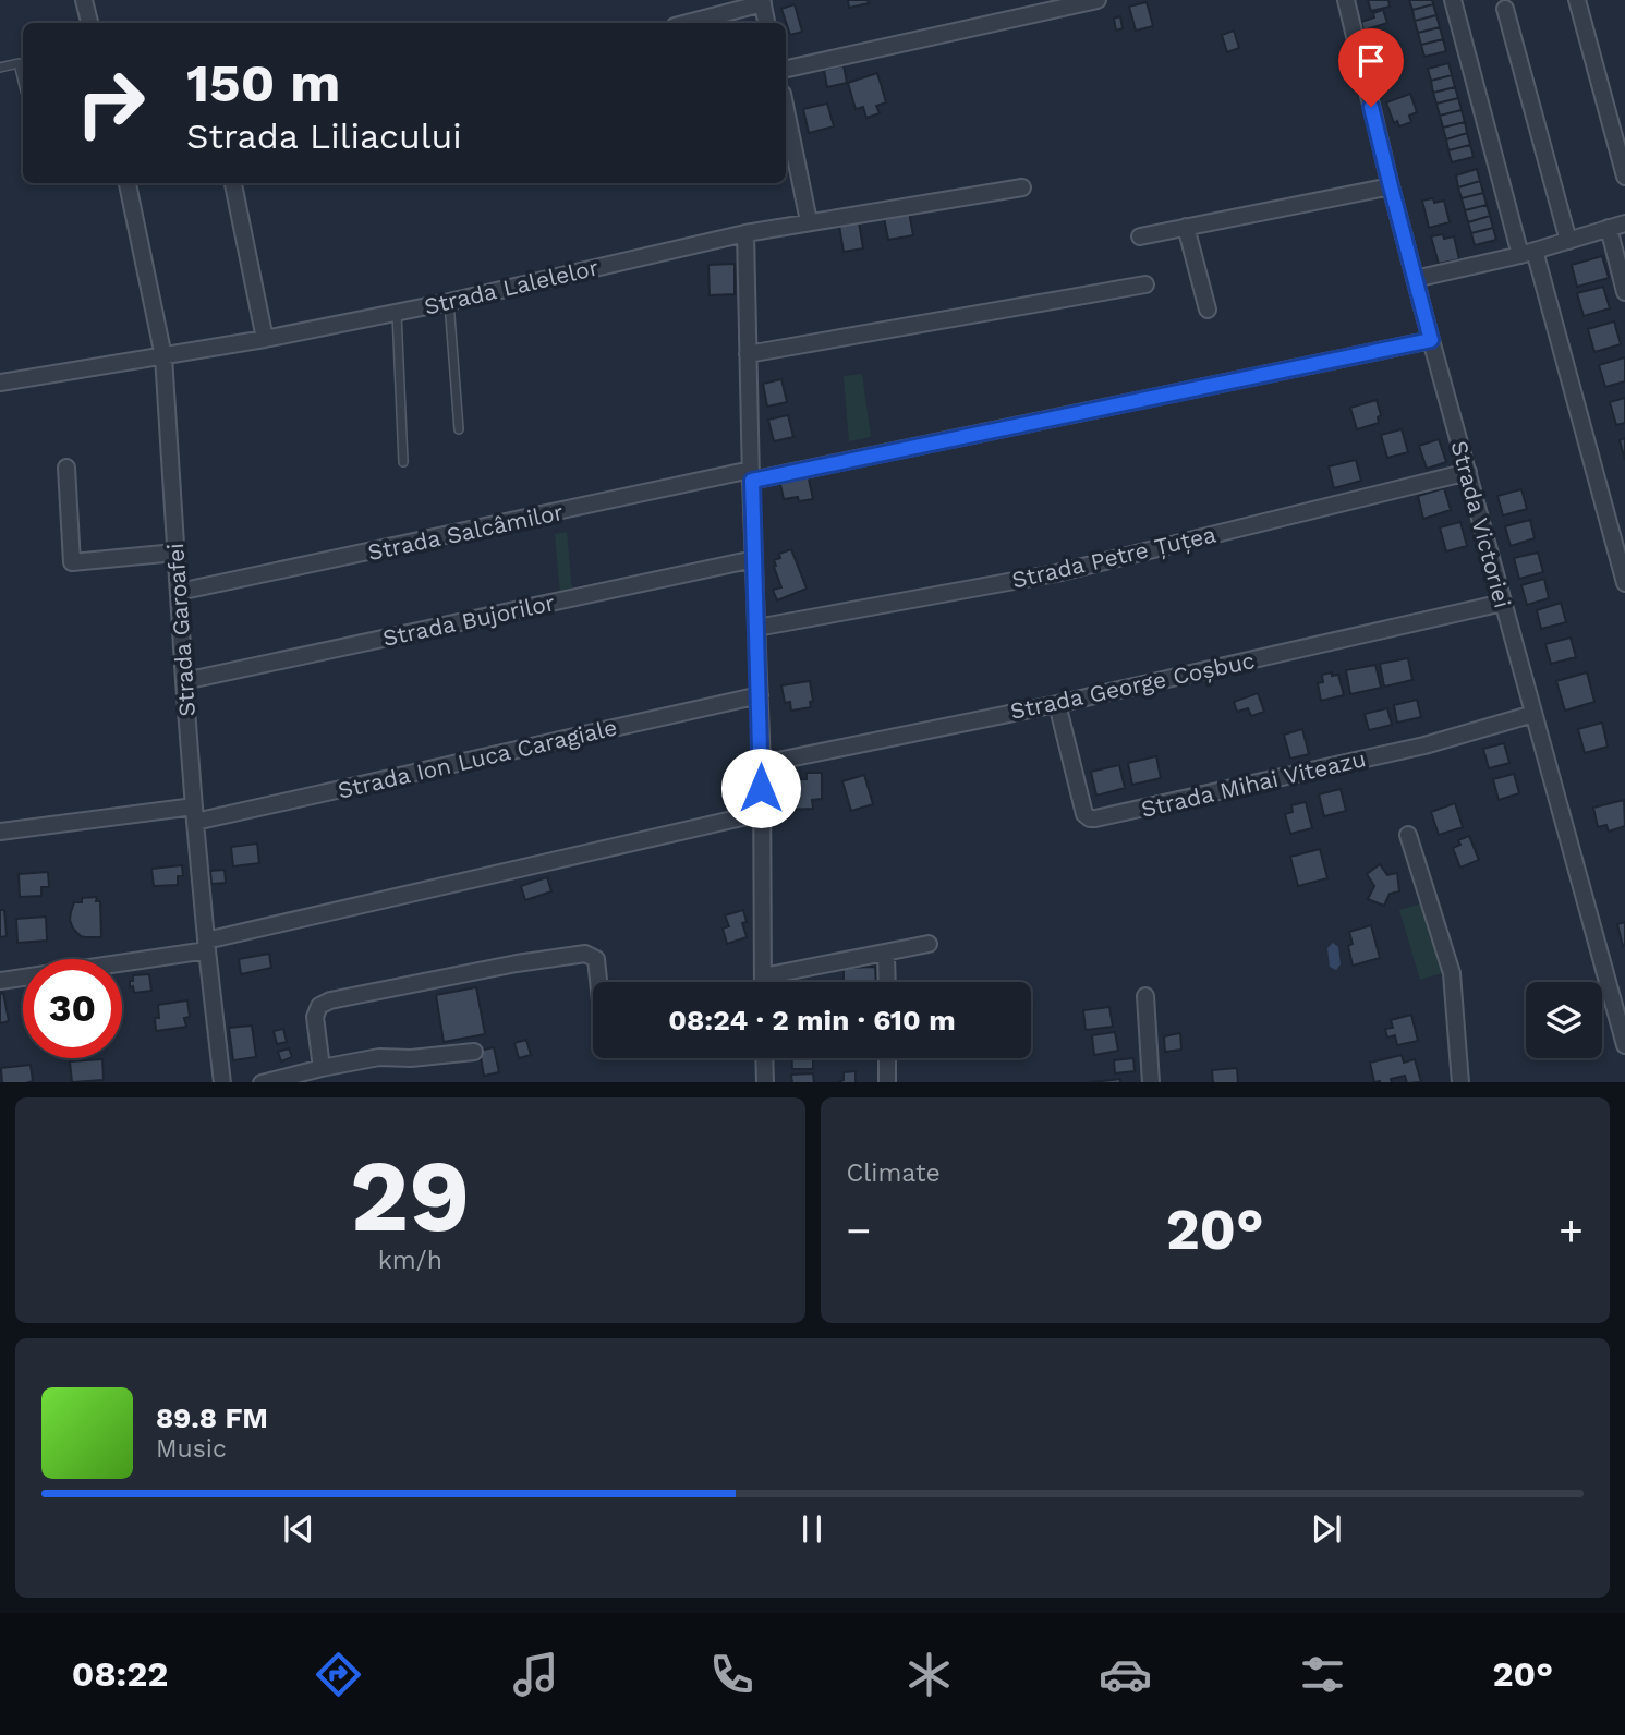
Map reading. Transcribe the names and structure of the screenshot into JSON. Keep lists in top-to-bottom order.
{
  "streets": {
    "street": [
      "Strada Lalelelor",
      "Strada Victoriei",
      "Strada Salcâmilor",
      "Strada Petre Țuțea",
      "Strada Bujorilor",
      "Strada Garoafei",
      "Strada George Coșbuc",
      "Strada Ion Luca Caragiale",
      "Strada Mihai Viteazu"
    ]
  },
  "crossings": [
    ["Strada Lalelelor", "Strada Garoafei"],
    ["Strada Victoriei", "Strada Salcâmilor"],
    ["Strada Victoriei", "Strada Petre Țuțea"],
    ["Strada Victoriei", "Strada George Coșbuc"],
    ["Strada Victoriei", "Strada Mihai Viteazu"],
    ["Strada Salcâmilor", "Strada Garoafei"],
    ["Strada Bujorilor", "Strada Garoafei"],
    ["Strada Garoafei", "Strada Ion Luca Caragiale"],
    ["Strada George Coșbuc", "Strada Mihai Viteazu"]
  ],
  "page": {
    "turn": ["150 m", "Strada Liliacului"],
    "limit": "30",
    "trip": "08:24 · 2 min · 610 m",
    "tile": [
      ["29", "km/h"],
      "Climate"
    ],
    "heat": ["−", "20°", "+"],
    "song": ["89.8 FM", "Music"],
    "tabs": ["08:22", "20°"]
  }
}
